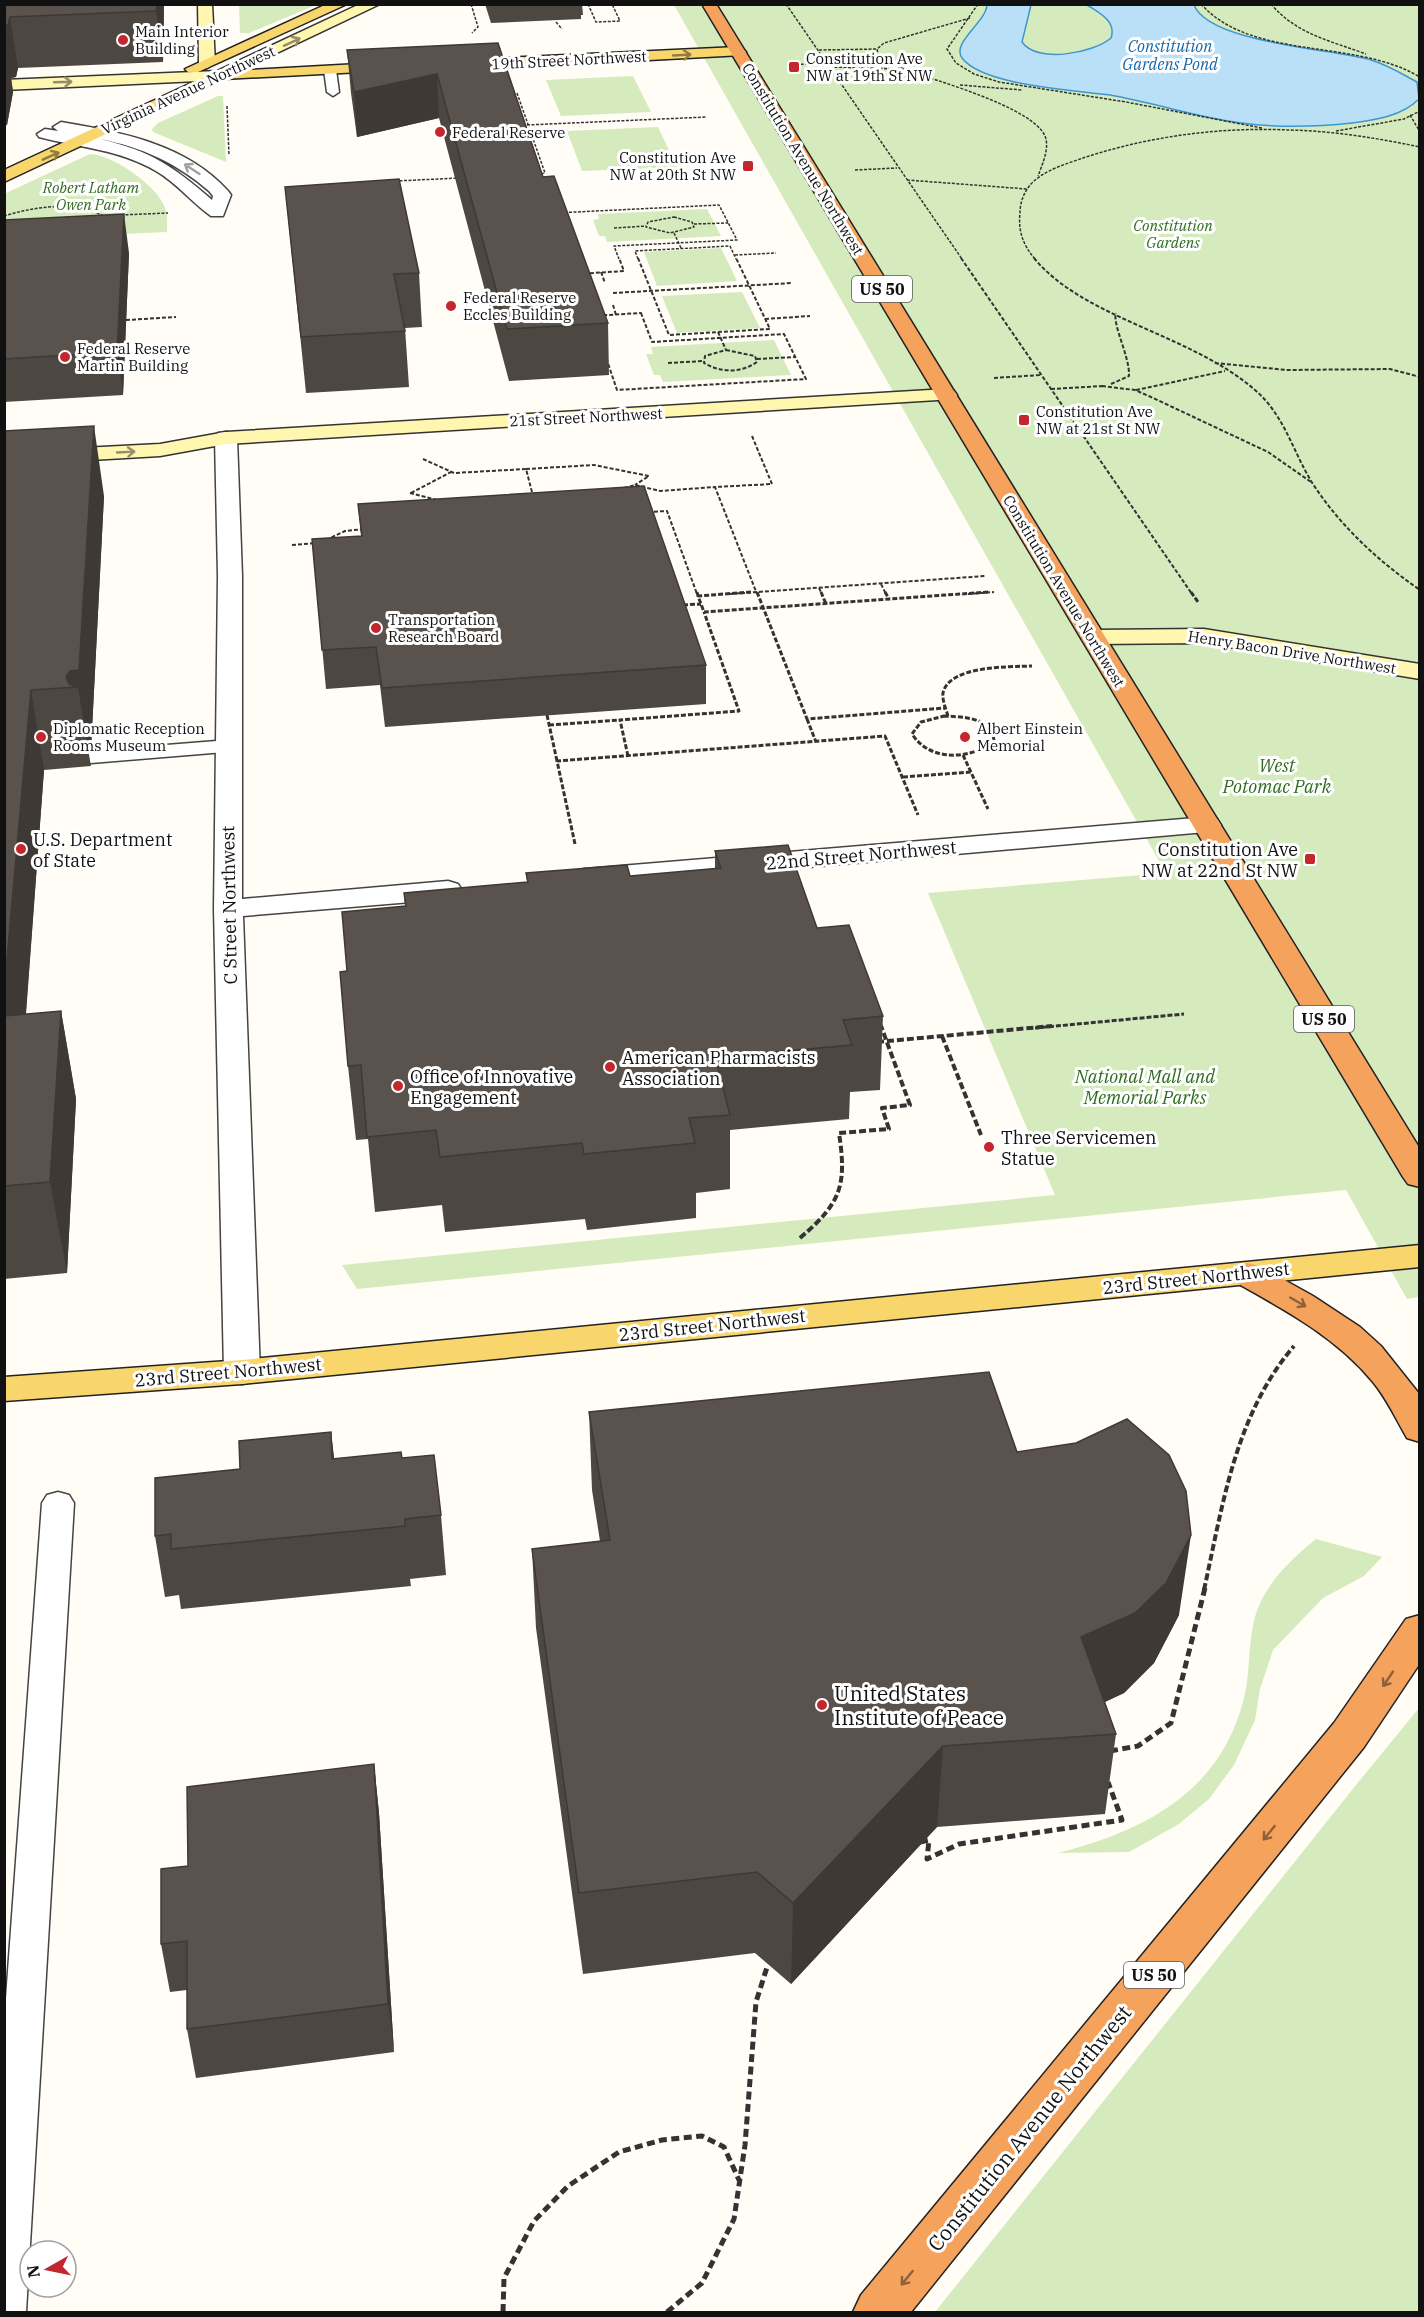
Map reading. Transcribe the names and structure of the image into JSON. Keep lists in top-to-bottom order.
{
  "streets": {
    "highway": ["Constitution Avenue Northwest", "US 50"],
    "main road": ["19th Street Northwest", "Virginia Avenue Northwest", "23rd Street Northwest"],
    "street": [
      "21st Street Northwest",
      "Henry Bacon Drive Northwest",
      "22nd Street Northwest",
      "C Street Northwest"
    ]
  },
  "crossings": [
    ["19th Street Northwest", "Constitution Avenue Northwest"],
    ["Constitution Avenue Northwest", "21st Street Northwest"],
    ["Constitution Avenue Northwest", "Henry Bacon Drive Northwest"],
    ["Constitution Avenue Northwest", "22nd Street Northwest"],
    ["21st Street Northwest", "C Street Northwest"],
    ["C Street Northwest", "23rd Street Northwest"]
  ],
  "one_way": ["19th Street Northwest", "Constitution Avenue Northwest"],
  "water": ["Constitution Gardens Pond"],
  "parks": [
    "Robert Latham Owen Park",
    "Constitution Gardens",
    "West Potomac Park",
    "National Mall and Memorial Parks"
  ],
  "places": {
    "other": [
      "Main Interior Building",
      "Federal Reserve",
      "Federal Reserve Eccles Building",
      "Federal Reserve Martin Building",
      "Transportation Research Board",
      "Diplomatic Reception Rooms Museum",
      "Albert Einstein Memorial",
      "U.S. Department of State",
      "American Pharmacists Association",
      "Office of Innovative Engagement",
      "Three Servicemen Statue",
      "United States Institute of Peace"
    ],
    "transit": [
      "Constitution Ave NW at 19th St NW",
      "Constitution Ave NW at 20th St NW",
      "Constitution Ave NW at 21st St NW",
      "Constitution Ave NW at 22nd St NW"
    ]
  },
  "north": "left"
}
